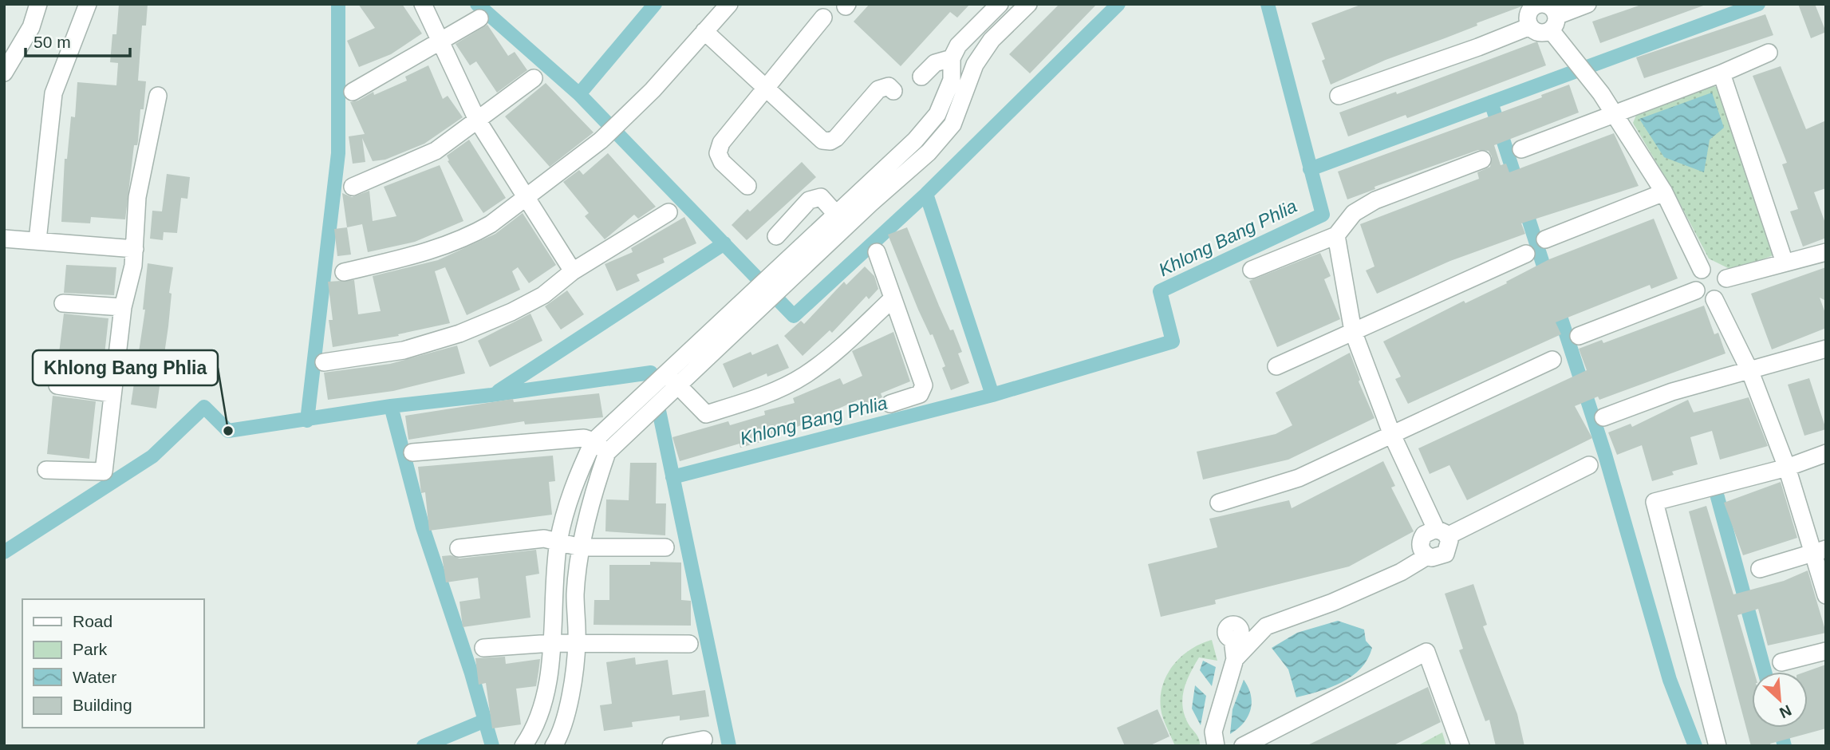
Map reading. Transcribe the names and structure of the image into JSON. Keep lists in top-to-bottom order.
{
  "water": ["Khlong Bang Phlia"],
  "places": ["Khlong Bang Phlia"],
  "legend": [
    "Road",
    "Park",
    "Water",
    "Building"
  ],
  "scale_bar": "50 m",
  "north": "bottom right"
}
